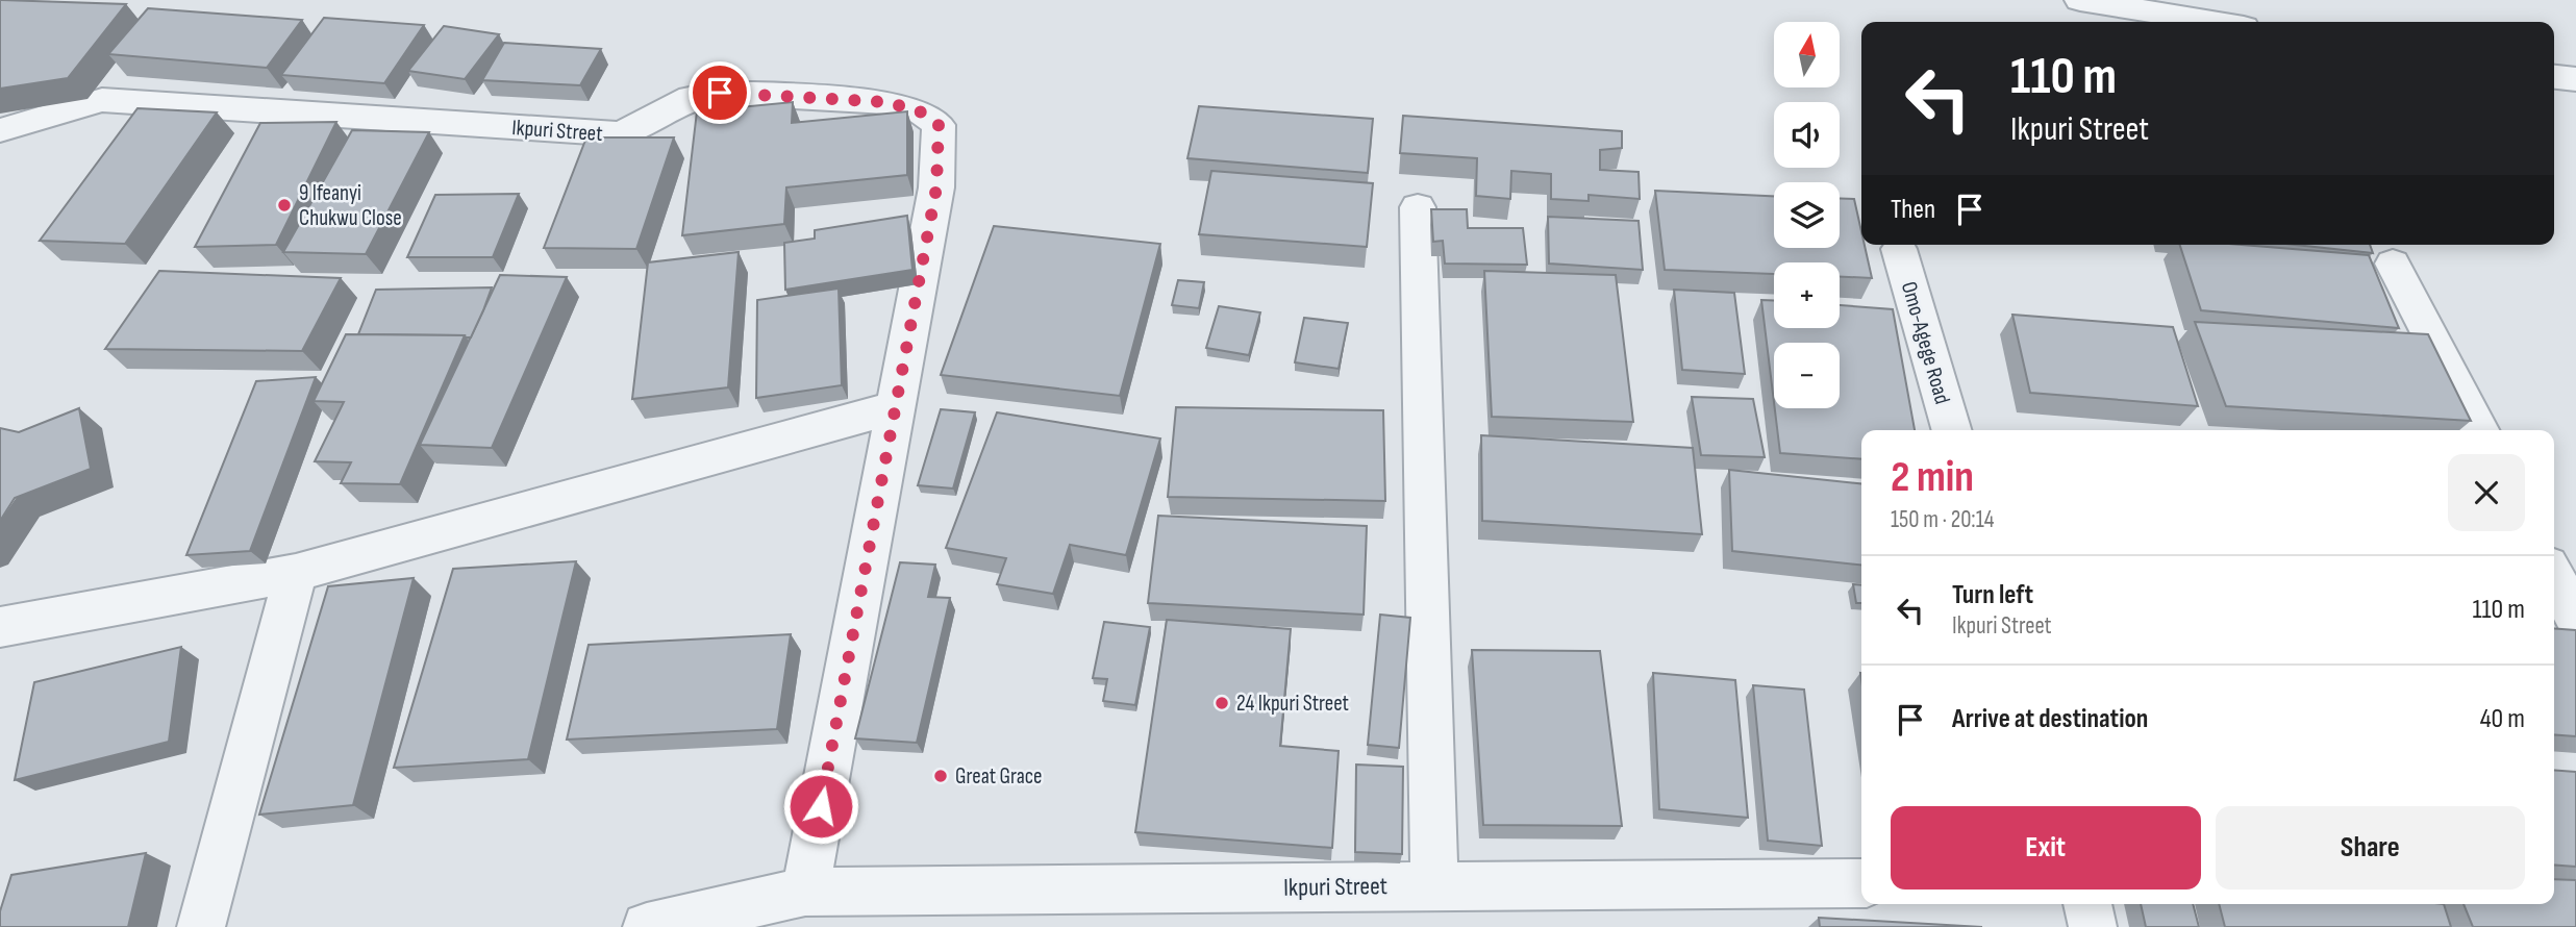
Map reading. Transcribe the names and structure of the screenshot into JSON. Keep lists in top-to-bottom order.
{
  "streets": {
    "street": ["Ikpuri Street", "Omo-Agege Road"]
  },
  "places": ["9 Ifeanyi Chukwu Close", "24 Ikpuri Street", "Great Grace"],
  "north": "top",
  "page": {
    "map_buttons": ["+", "−"],
    "turn": ["110 m", "Ikpuri Street"],
    "then": "Then",
    "heading": ["2 min", "150 m · 20:14"],
    "list": [
      {
        "name": "Turn left",
        "note": "Ikpuri Street",
        "value": "110 m"
      },
      {
        "name": "Arrive at destination",
        "value": "40 m"
      }
    ],
    "buttons": ["Exit", "Share"]
  }
}
